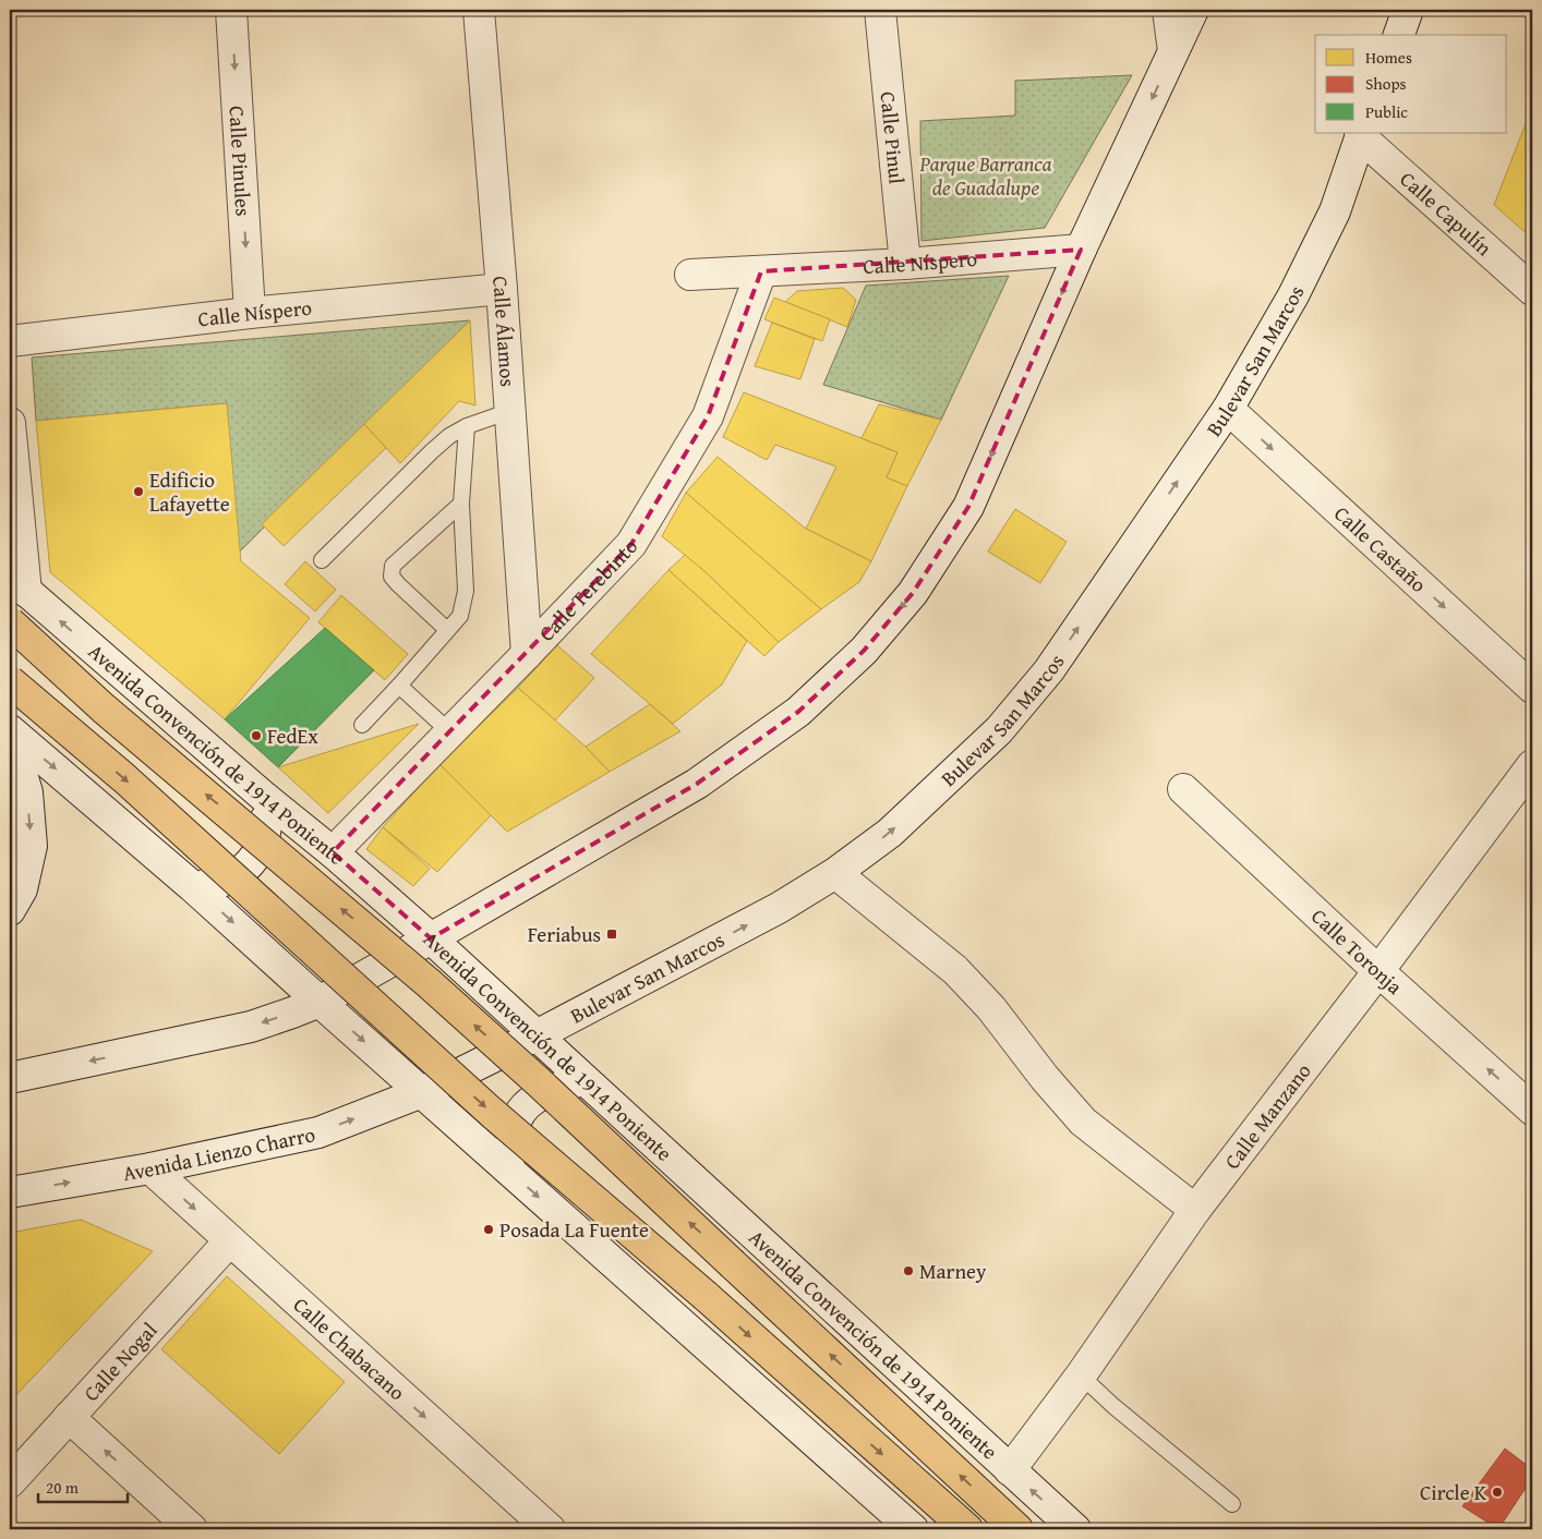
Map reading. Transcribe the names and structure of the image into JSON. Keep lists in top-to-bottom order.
{
  "streets": {
    "main road": ["Avenida Convención de 1914 Poniente"],
    "street": [
      "Calle Pinul",
      "Calle Pinules",
      "Calle Capulín",
      "Calle Níspero",
      "Calle Álamos",
      "Bulevar San Marcos",
      "Calle Castaño",
      "Calle Terebinto",
      "Calle Toronja",
      "Calle Manzano",
      "Avenida Lienzo Charro",
      "Calle Chabacano",
      "Calle Nogal"
    ]
  },
  "crossings": [
    ["Calle Pinul", "Calle Níspero"],
    ["Calle Pinules", "Calle Níspero"],
    ["Calle Capulín", "Bulevar San Marcos"],
    ["Calle Níspero", "Calle Álamos"],
    ["Calle Níspero", "Calle Terebinto"],
    ["Calle Álamos", "Calle Terebinto"],
    ["Bulevar San Marcos", "Calle Castaño"],
    ["Bulevar San Marcos", "Avenida Convención de 1914 Poniente"],
    ["Bulevar San Marcos", "Avenida Lienzo Charro"],
    ["Calle Terebinto", "Avenida Convención de 1914 Poniente"],
    ["Avenida Convención de 1914 Poniente", "Calle Manzano"],
    ["Calle Toronja", "Calle Manzano"],
    ["Avenida Lienzo Charro", "Calle Chabacano"],
    ["Calle Chabacano", "Calle Nogal"]
  ],
  "one_way": ["Calle Pinules", "Calle Castaño", "Calle Toronja"],
  "parks": ["Parque Barranca de Guadalupe"],
  "places": {
    "other": [
      "Edificio Lafayette",
      "FedEx",
      "Posada La Fuente",
      "Marney",
      "Circle K"
    ],
    "transit": ["Feriabus"]
  },
  "legend": ["Homes", "Shops", "Public"],
  "scale_bar": "20 m"
}
